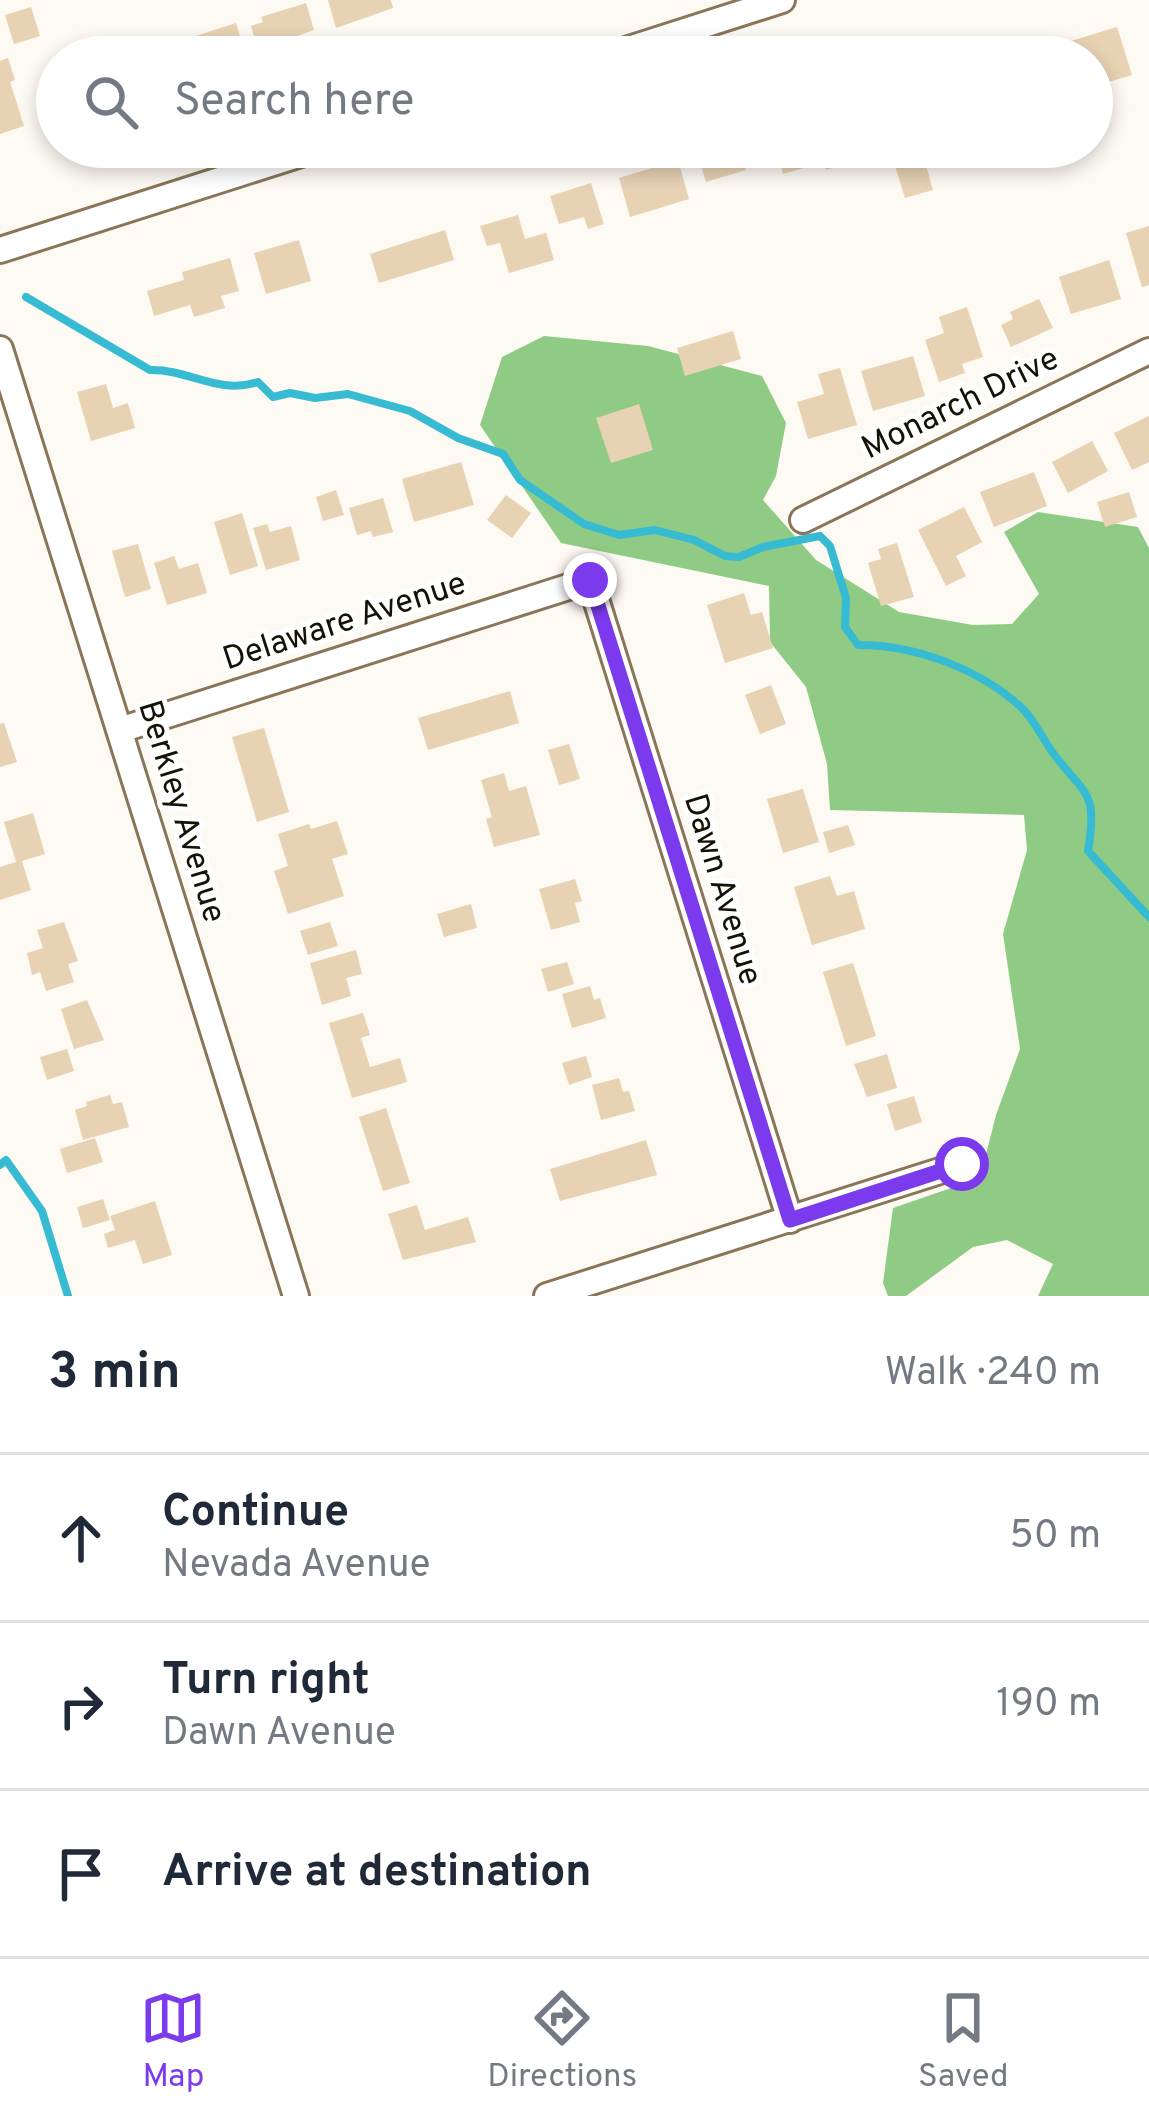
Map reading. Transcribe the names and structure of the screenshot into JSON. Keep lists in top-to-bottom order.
{
  "streets": {
    "street": [
      "Monarch Drive",
      "Delaware Avenue",
      "Berkley Avenue",
      "Dawn Avenue"
    ]
  },
  "crossings": [
    ["Delaware Avenue", "Berkley Avenue"],
    ["Delaware Avenue", "Dawn Avenue"]
  ],
  "page": {
    "search": "Search here",
    "heading": ["3 min", "Walk · 240 m"],
    "list": [
      ["Continue", "Nevada Avenue", "50 m"],
      ["Turn right", "Dawn Avenue", "190 m"],
      "Arrive at destination"
    ],
    "nav": ["Map", "Directions", "Saved"]
  }
}
